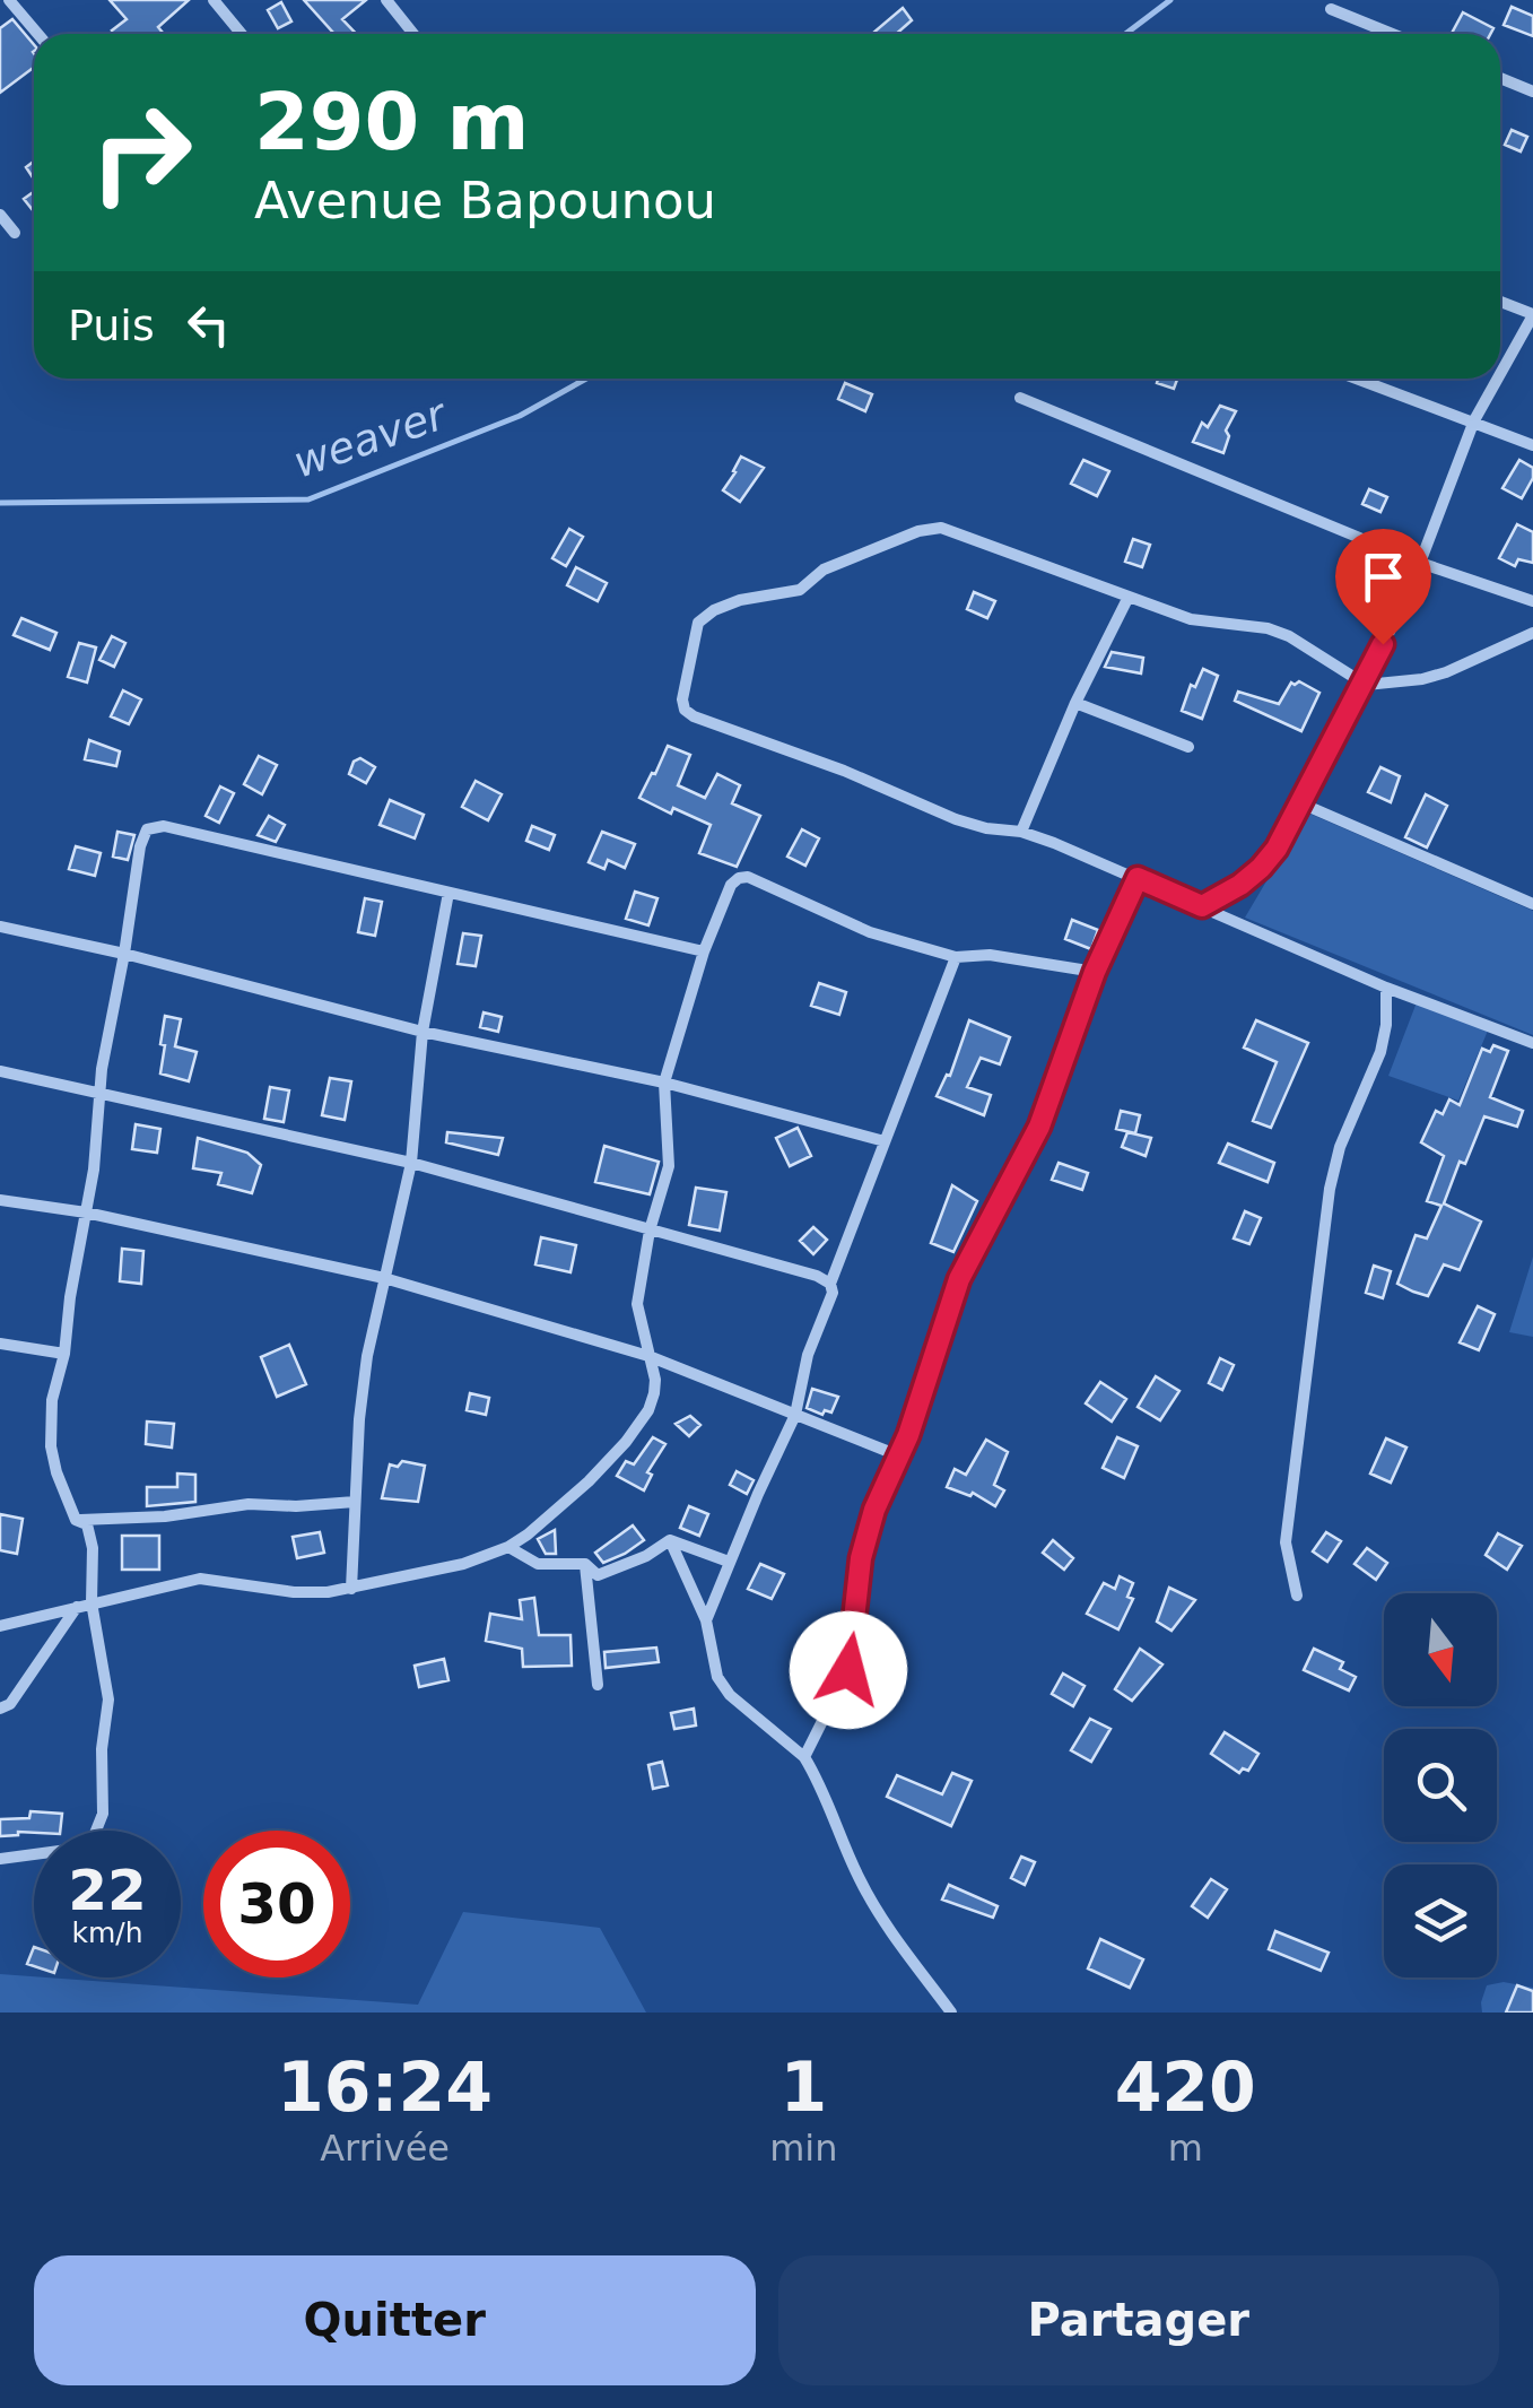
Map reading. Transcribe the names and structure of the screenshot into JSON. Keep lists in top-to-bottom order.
{
  "water": ["weaver"],
  "north": "bottom",
  "page": {
    "turn": ["290 m", "Avenue Bapounou"],
    "then": "Puis",
    "speed": "22 km/h",
    "limit": "30",
    "eta": [
      "16:24",
      "Arrivée",
      "1",
      "min",
      "420",
      "m"
    ],
    "buttons": ["Quitter", "Partager"]
  }
}
